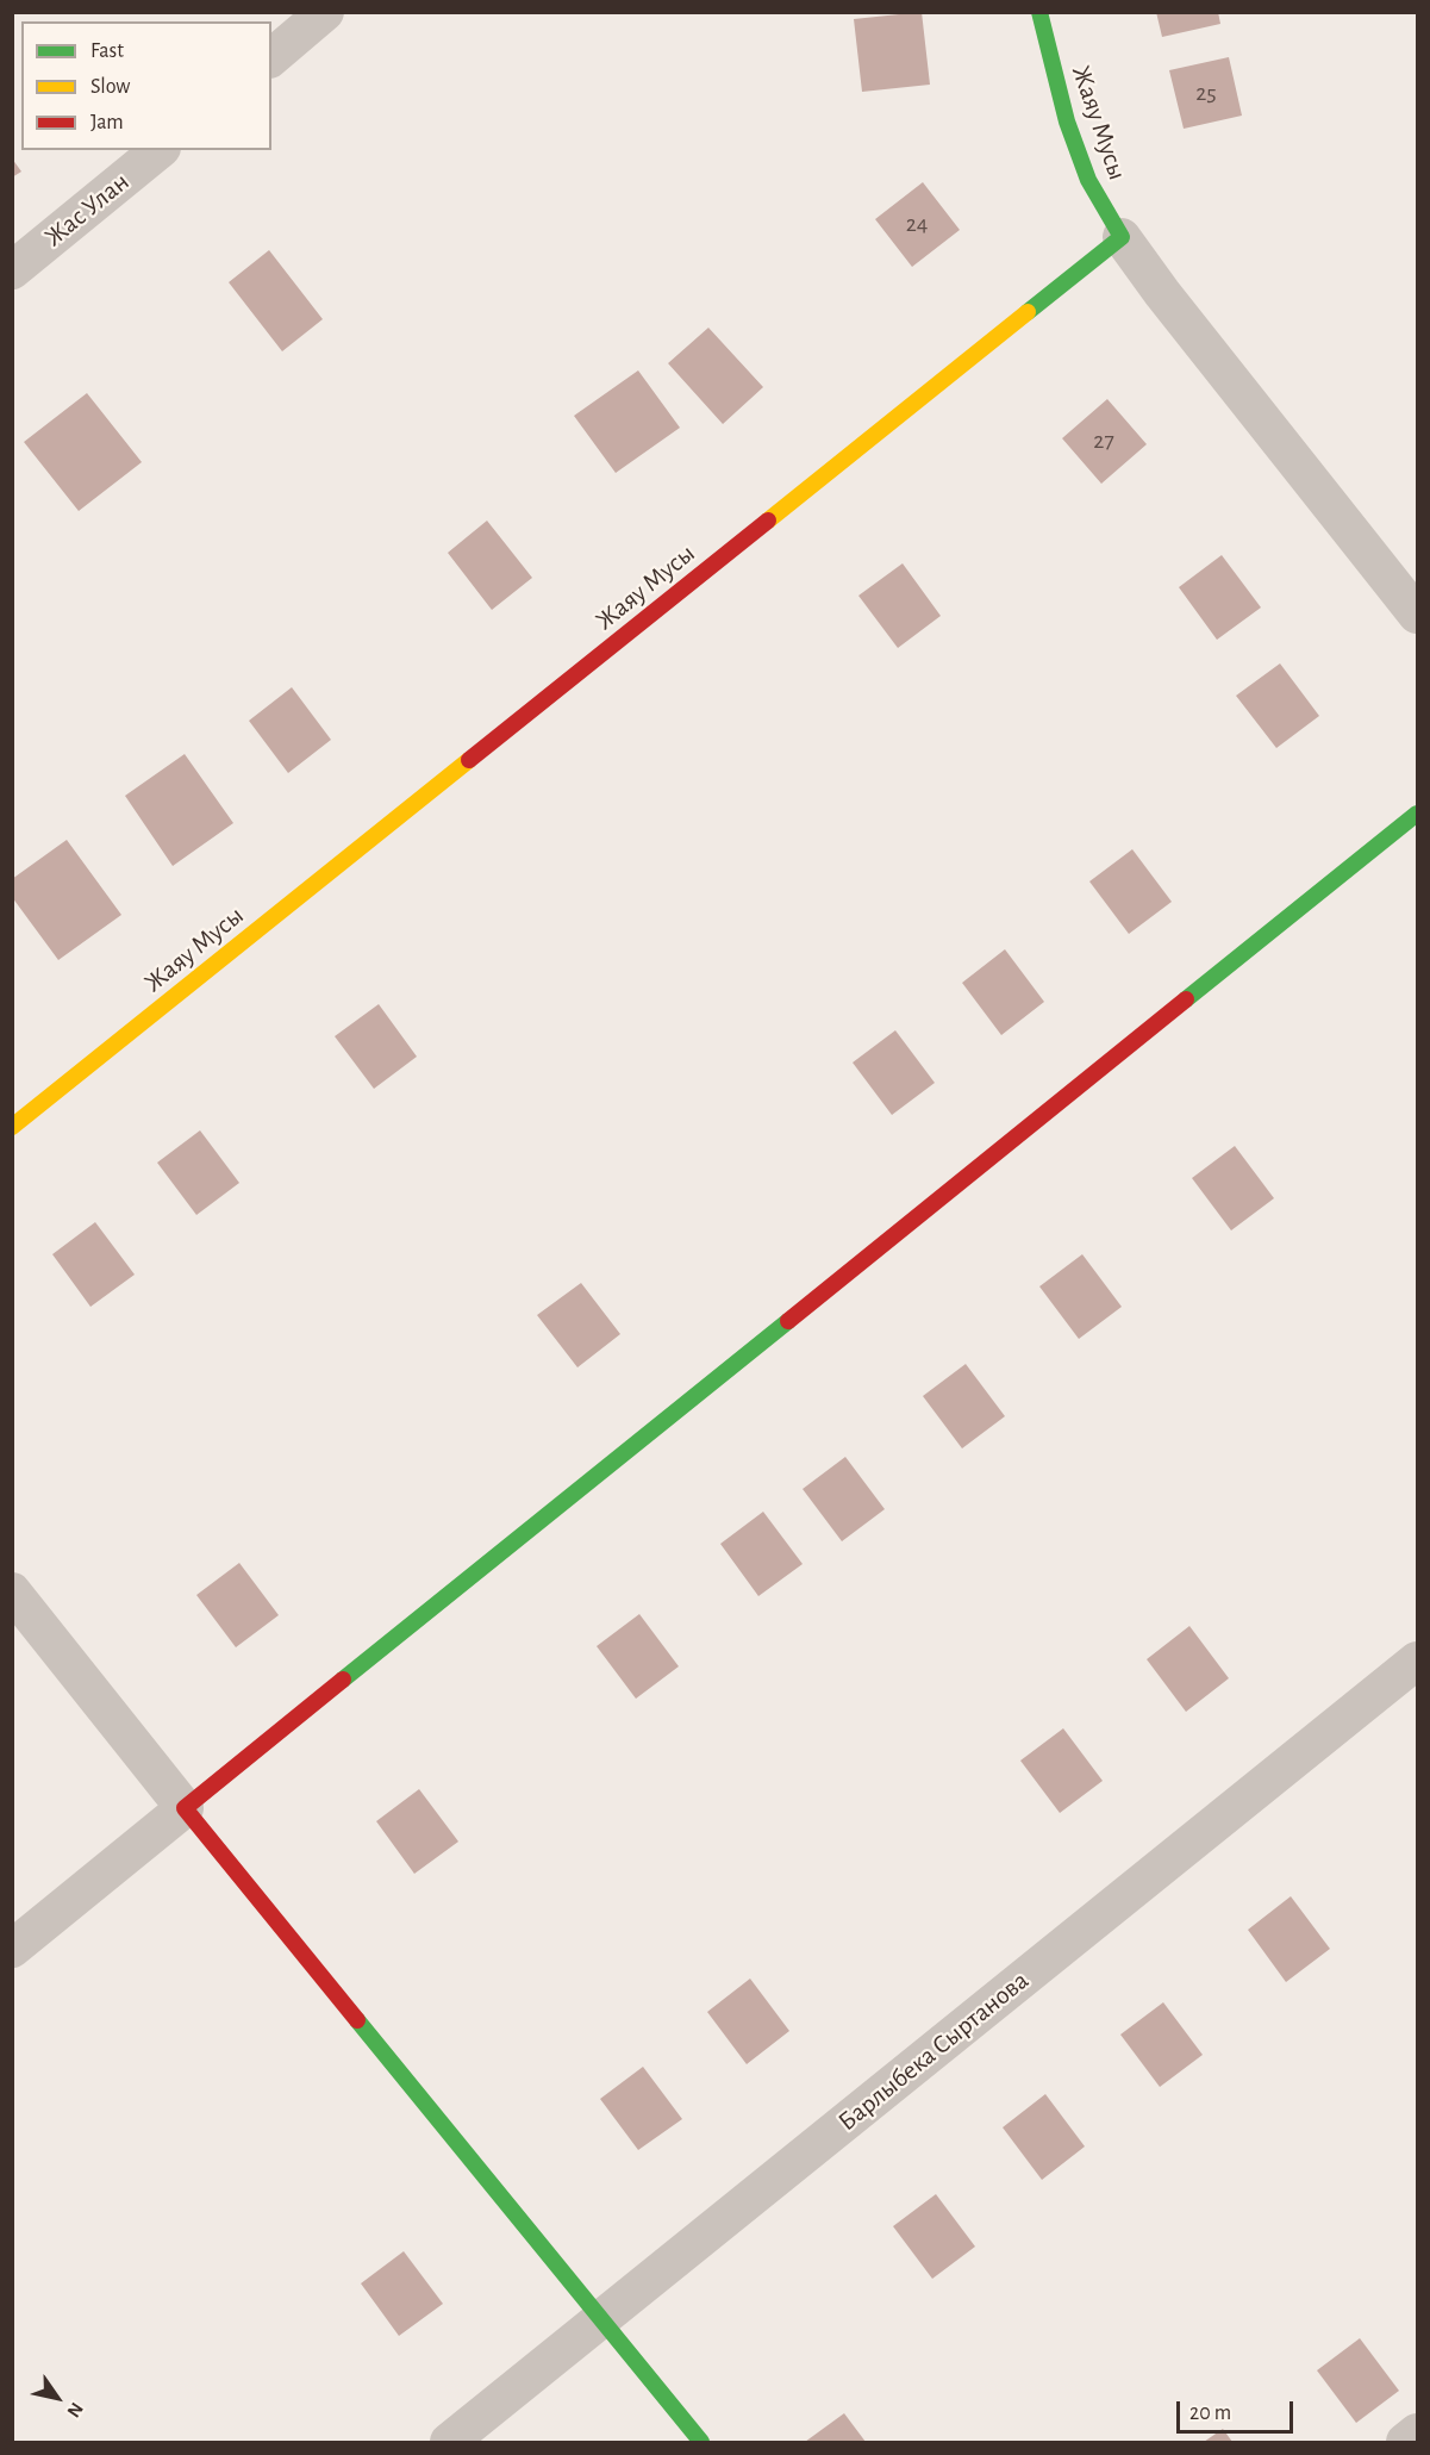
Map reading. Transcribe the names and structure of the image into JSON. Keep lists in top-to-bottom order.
{
  "streets": {
    "street": ["Жаяу Мусы", "Жас Улан", "Барлыбека Сыртанова"]
  },
  "house_numbers": ["25", "24", "27"],
  "legend": ["Fast", "Slow", "Jam"],
  "scale_bar": "20 m",
  "north": "bottom right"
}
